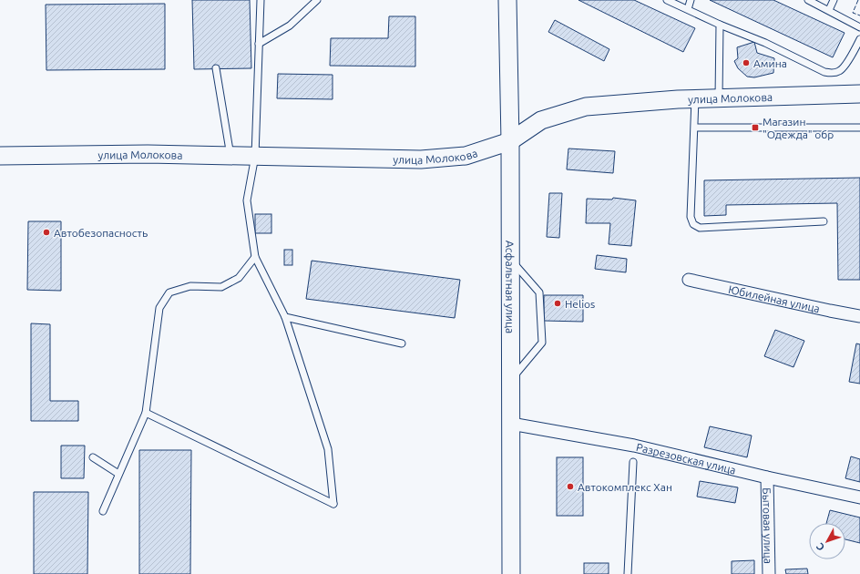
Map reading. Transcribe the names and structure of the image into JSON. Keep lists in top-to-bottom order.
{
  "streets": {
    "street": [
      "улица Молокова",
      "Асфальтная улица",
      "Юбилейная улица",
      "Разрезовская улица",
      "Бытовая улица"
    ]
  },
  "crossings": [
    ["улица Молокова", "Асфальтная улица"],
    ["Асфальтная улица", "Разрезовская улица"],
    ["Разрезовская улица", "Бытовая улица"]
  ],
  "places": {
    "other": [
      "Амина",
      "Автобезопасность",
      "Helios",
      "Автокомплекс Хан"
    ],
    "transit": ["Магазин \"Одежда\" обр"]
  },
  "north": "bottom left"
}
